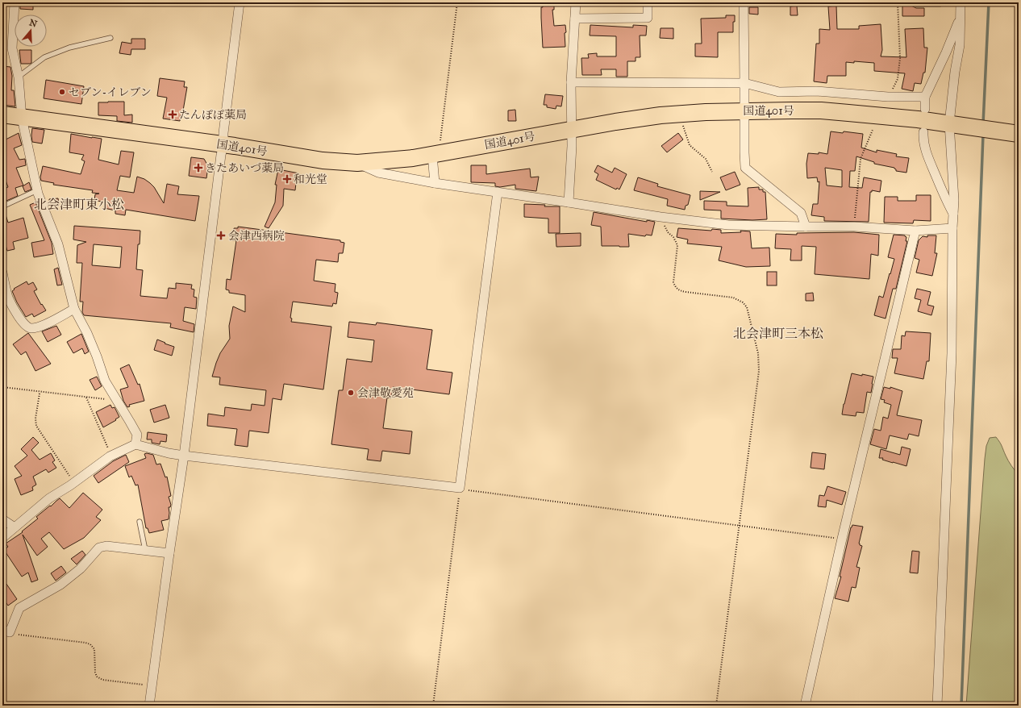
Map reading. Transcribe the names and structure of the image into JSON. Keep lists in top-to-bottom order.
{
  "streets": {
    "highway": ["国道401号"]
  },
  "districts": ["北会津町東小松", "北会津町三本松"],
  "places": {
    "other": ["セブン-イレブン", "会津敬愛苑"],
    "health": [
      "たんぽぽ薬局",
      "きたあいづ薬局",
      "和光堂",
      "会津西病院"
    ]
  },
  "north": "top"
}
